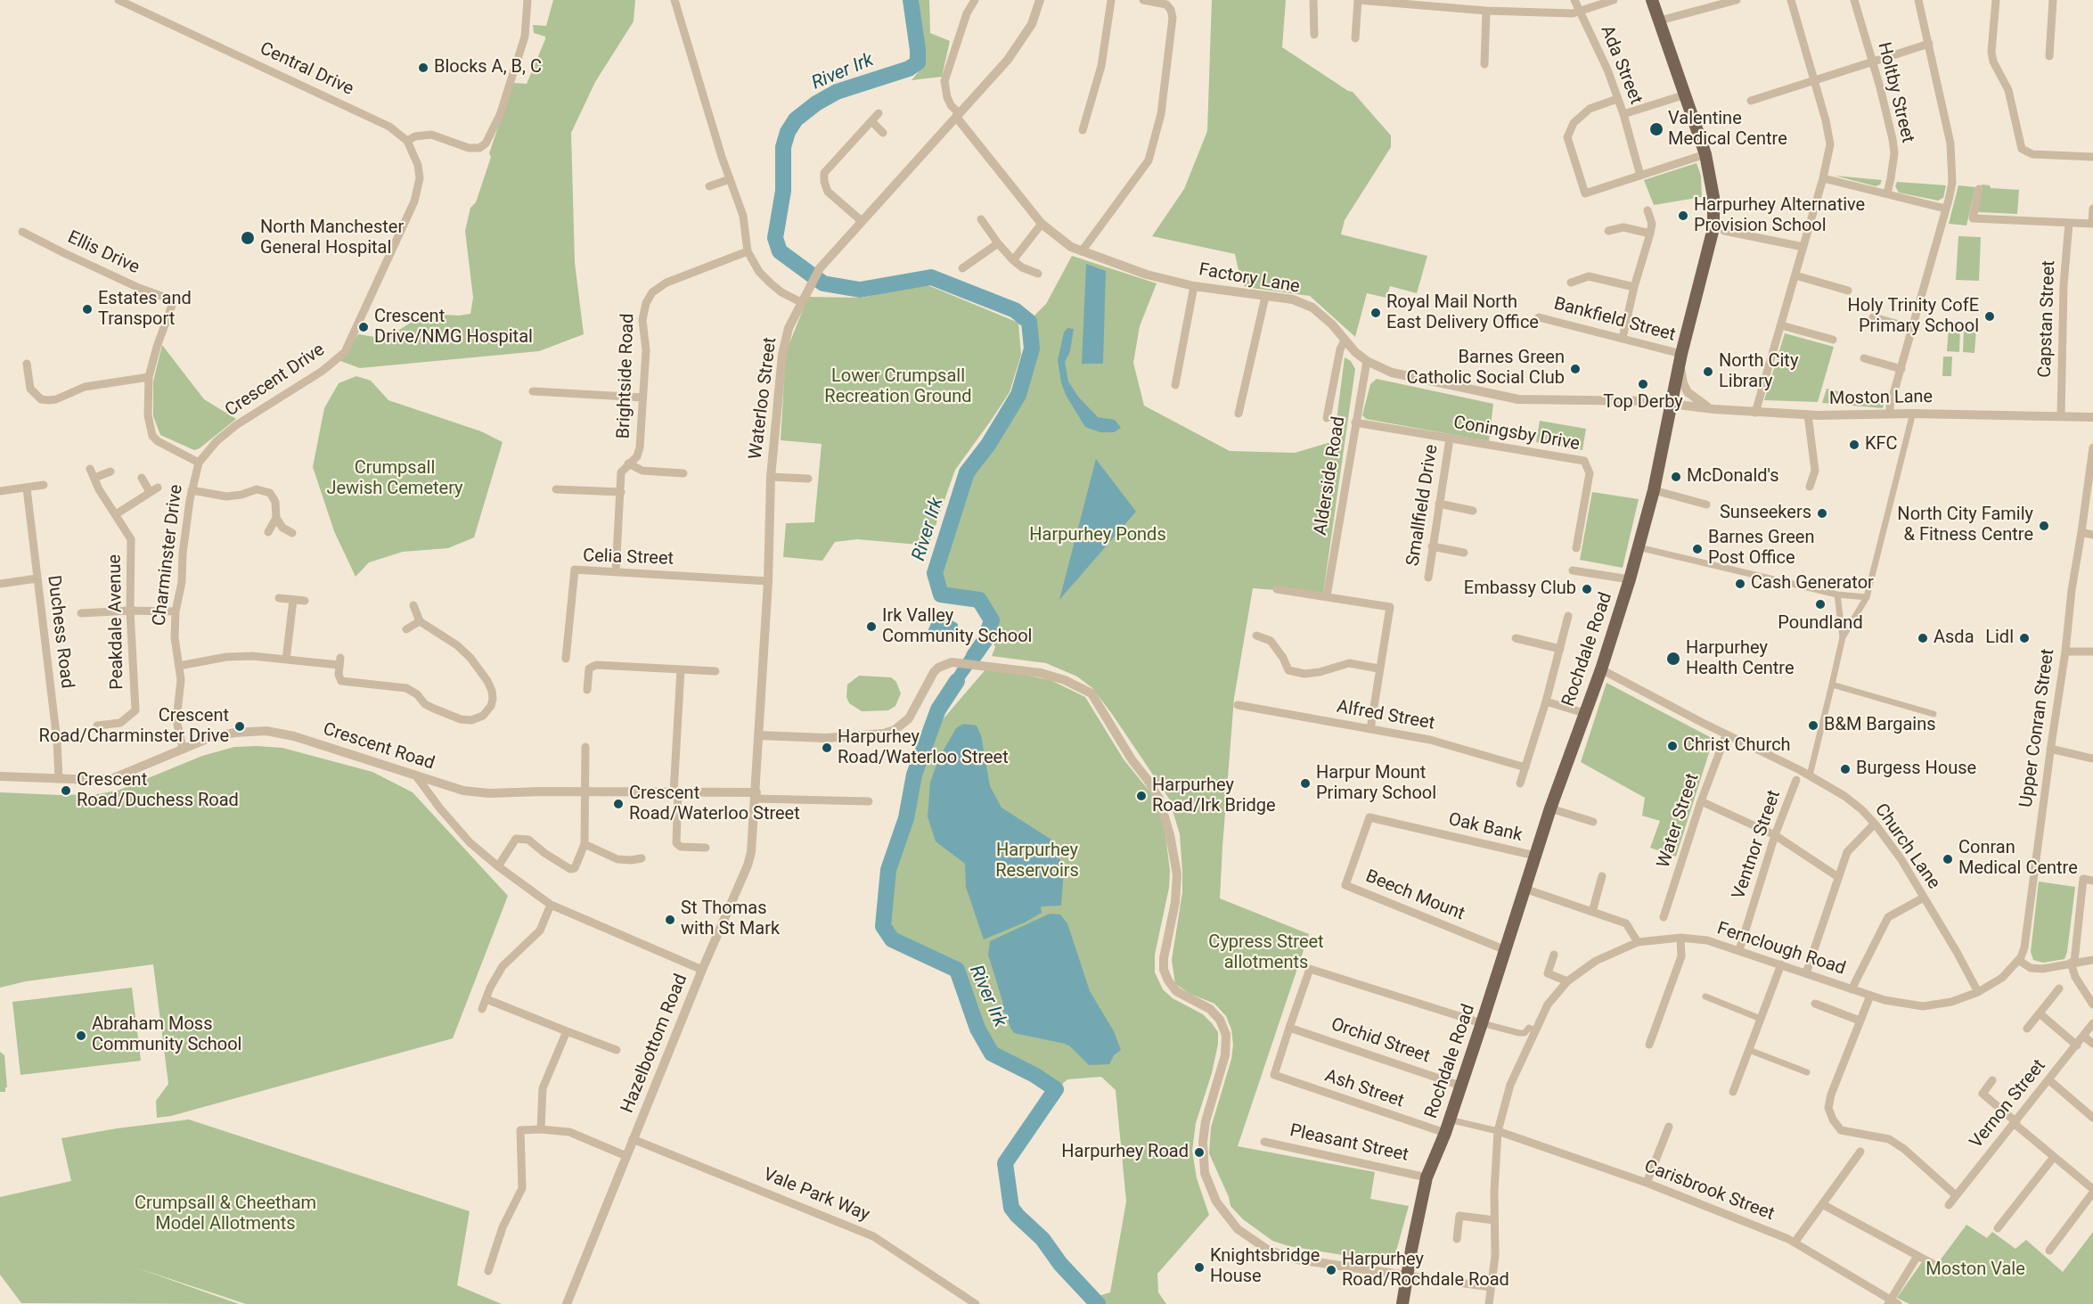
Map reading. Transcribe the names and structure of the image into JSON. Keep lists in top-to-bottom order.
{
  "streets": {
    "main road": ["Rochdale Road"],
    "street": [
      "Ada Street",
      "Central Drive",
      "Holtby Street",
      "Ellis Drive",
      "Factory Lane",
      "Capstan Street",
      "Bankfield Street",
      "Brightside Road",
      "Crescent Drive",
      "Waterloo Street",
      "Moston Lane",
      "Coningsby Drive",
      "Alderside Road",
      "Smallfield Drive",
      "Charminster Drive",
      "Celia Street",
      "Peakdale Avenue",
      "Duchess Road",
      "Alfred Street",
      "Upper Conran Street",
      "Crescent Road",
      "Water Street",
      "Oak Bank",
      "Ventnor Street",
      "Church Lane",
      "Beech Mount",
      "Fernclough Road",
      "Orchid Street",
      "Hazelbottom Road",
      "Ash Street",
      "Vernon Street",
      "Pleasant Street",
      "Carisbrook Street",
      "Vale Park Way"
    ]
  },
  "crossings": [
    ["Central Drive", "Crescent Drive"],
    ["Factory Lane", "Waterloo Street"],
    ["Factory Lane", "Moston Lane"],
    ["Factory Lane", "Alderside Road"],
    ["Factory Lane", "Rochdale Road"],
    ["Capstan Street", "Moston Lane"],
    ["Bankfield Street", "Rochdale Road"],
    ["Brightside Road", "Celia Street"],
    ["Crescent Drive", "Charminster Drive"],
    ["Waterloo Street", "Celia Street"],
    ["Waterloo Street", "Crescent Road"],
    ["Waterloo Street", "Hazelbottom Road"],
    ["Moston Lane", "Rochdale Road"],
    ["Coningsby Drive", "Alderside Road"],
    ["Coningsby Drive", "Smallfield Drive"],
    ["Charminster Drive", "Crescent Road"],
    ["Duchess Road", "Crescent Road"],
    ["Rochdale Road", "Oak Bank"],
    ["Rochdale Road", "Church Lane"],
    ["Rochdale Road", "Beech Mount"],
    ["Rochdale Road", "Orchid Street"],
    ["Rochdale Road", "Ash Street"],
    ["Rochdale Road", "Pleasant Street"],
    ["Upper Conran Street", "Church Lane"],
    ["Upper Conran Street", "Fernclough Road"],
    ["Crescent Road", "Hazelbottom Road"],
    ["Water Street", "Church Lane"],
    ["Oak Bank", "Beech Mount"],
    ["Ventnor Street", "Fernclough Road"],
    ["Church Lane", "Fernclough Road"],
    ["Fernclough Road", "Carisbrook Street"],
    ["Orchid Street", "Ash Street"],
    ["Hazelbottom Road", "Vale Park Way"]
  ],
  "water": ["River Irk"],
  "parks": [
    "Lower Crumpsall Recreation Ground",
    "Crumpsall Jewish Cemetery",
    "Harpurhey Ponds",
    "Harpurhey Reservoirs",
    "Cypress Street allotments",
    "Crumpsall & Cheetham Model Allotments",
    "Moston Vale"
  ],
  "places": [
    "Blocks A, B, C",
    "Valentine Medical Centre",
    "Harpurhey Alternative Provision School",
    "North Manchester General Hospital",
    "Estates and Transport",
    "Royal Mail North East Delivery Office",
    "Holy Trinity CofE Primary School",
    "Crescent Drive/NMG Hospital",
    "Barnes Green Catholic Social Club",
    "North City Library",
    "Top Derby",
    "KFC",
    "McDonald's",
    "Sunseekers",
    "North City Family & Fitness Centre",
    "Barnes Green Post Office",
    "Cash Generator",
    "Embassy Club",
    "Poundland",
    "Irk Valley Community School",
    "Asda",
    "Lidl",
    "Harpurhey Health Centre",
    "B&M Bargains",
    "Crescent Road/Charminster Drive",
    "Christ Church",
    "Harpurhey Road/Waterloo Street",
    "Burgess House",
    "Harpur Mount Primary School",
    "Crescent Road/Duchess Road",
    "Harpurhey Road/Irk Bridge",
    "Crescent Road/Waterloo Street",
    "Conran Medical Centre",
    "St Thomas with St Mark",
    "Abraham Moss Community School",
    "Harpurhey Road",
    "Knightsbridge House",
    "Harpurhey Road/Rochdale Road"
  ]
}
